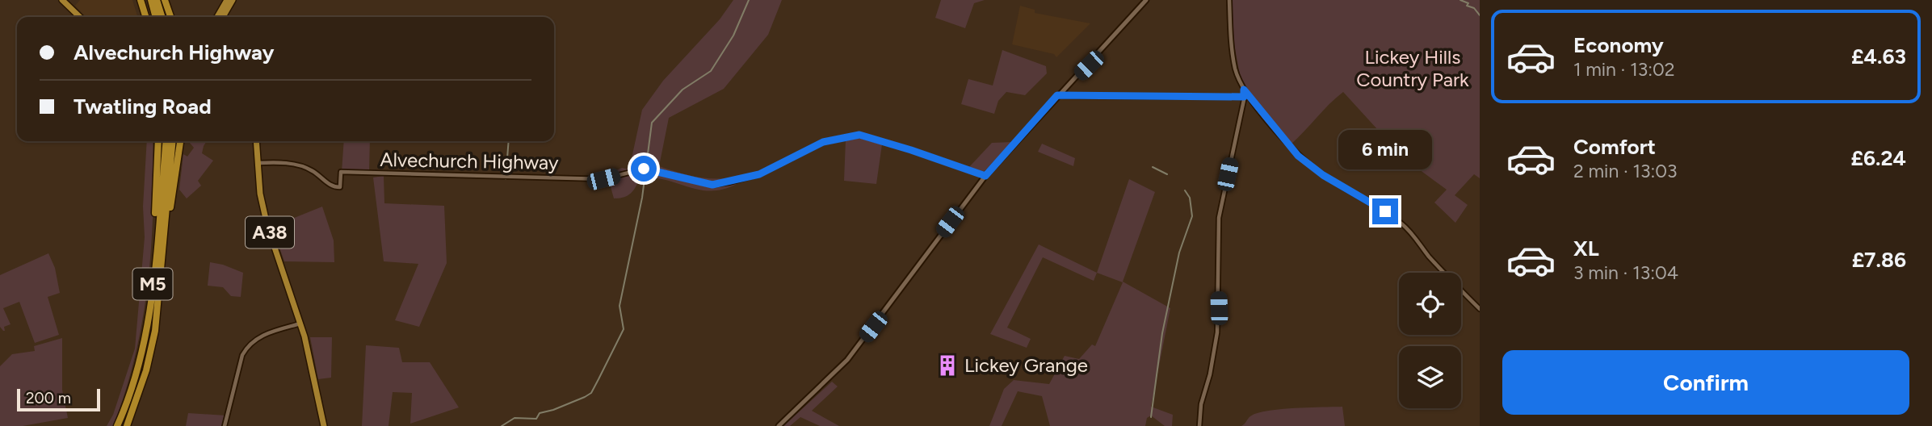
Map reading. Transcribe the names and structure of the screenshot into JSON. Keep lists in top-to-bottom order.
{
  "streets": {
    "highway": ["A38", "M5"],
    "street": ["Alvechurch Highway"]
  },
  "crossings": [
    ["Alvechurch Highway", "A38"]
  ],
  "parks": ["Lickey Hills Country Park"],
  "places": {
    "building": ["Lickey Grange"]
  },
  "scale_bar": "200 m",
  "page": {
    "list": [
      {
        "name": "Economy",
        "note": "1 min · 13:02",
        "value": "£4.63"
      },
      {
        "name": "Comfort",
        "note": "2 min · 13:03",
        "value": "£6.24"
      },
      {
        "name": "XL",
        "note": "3 min · 13:04",
        "value": "£7.86"
      }
    ],
    "banner": ["Alvechurch Highway", "Twatling Road"],
    "bubble": "6 min",
    "buttons": "Confirm",
    "scale": "200 m"
  }
}
